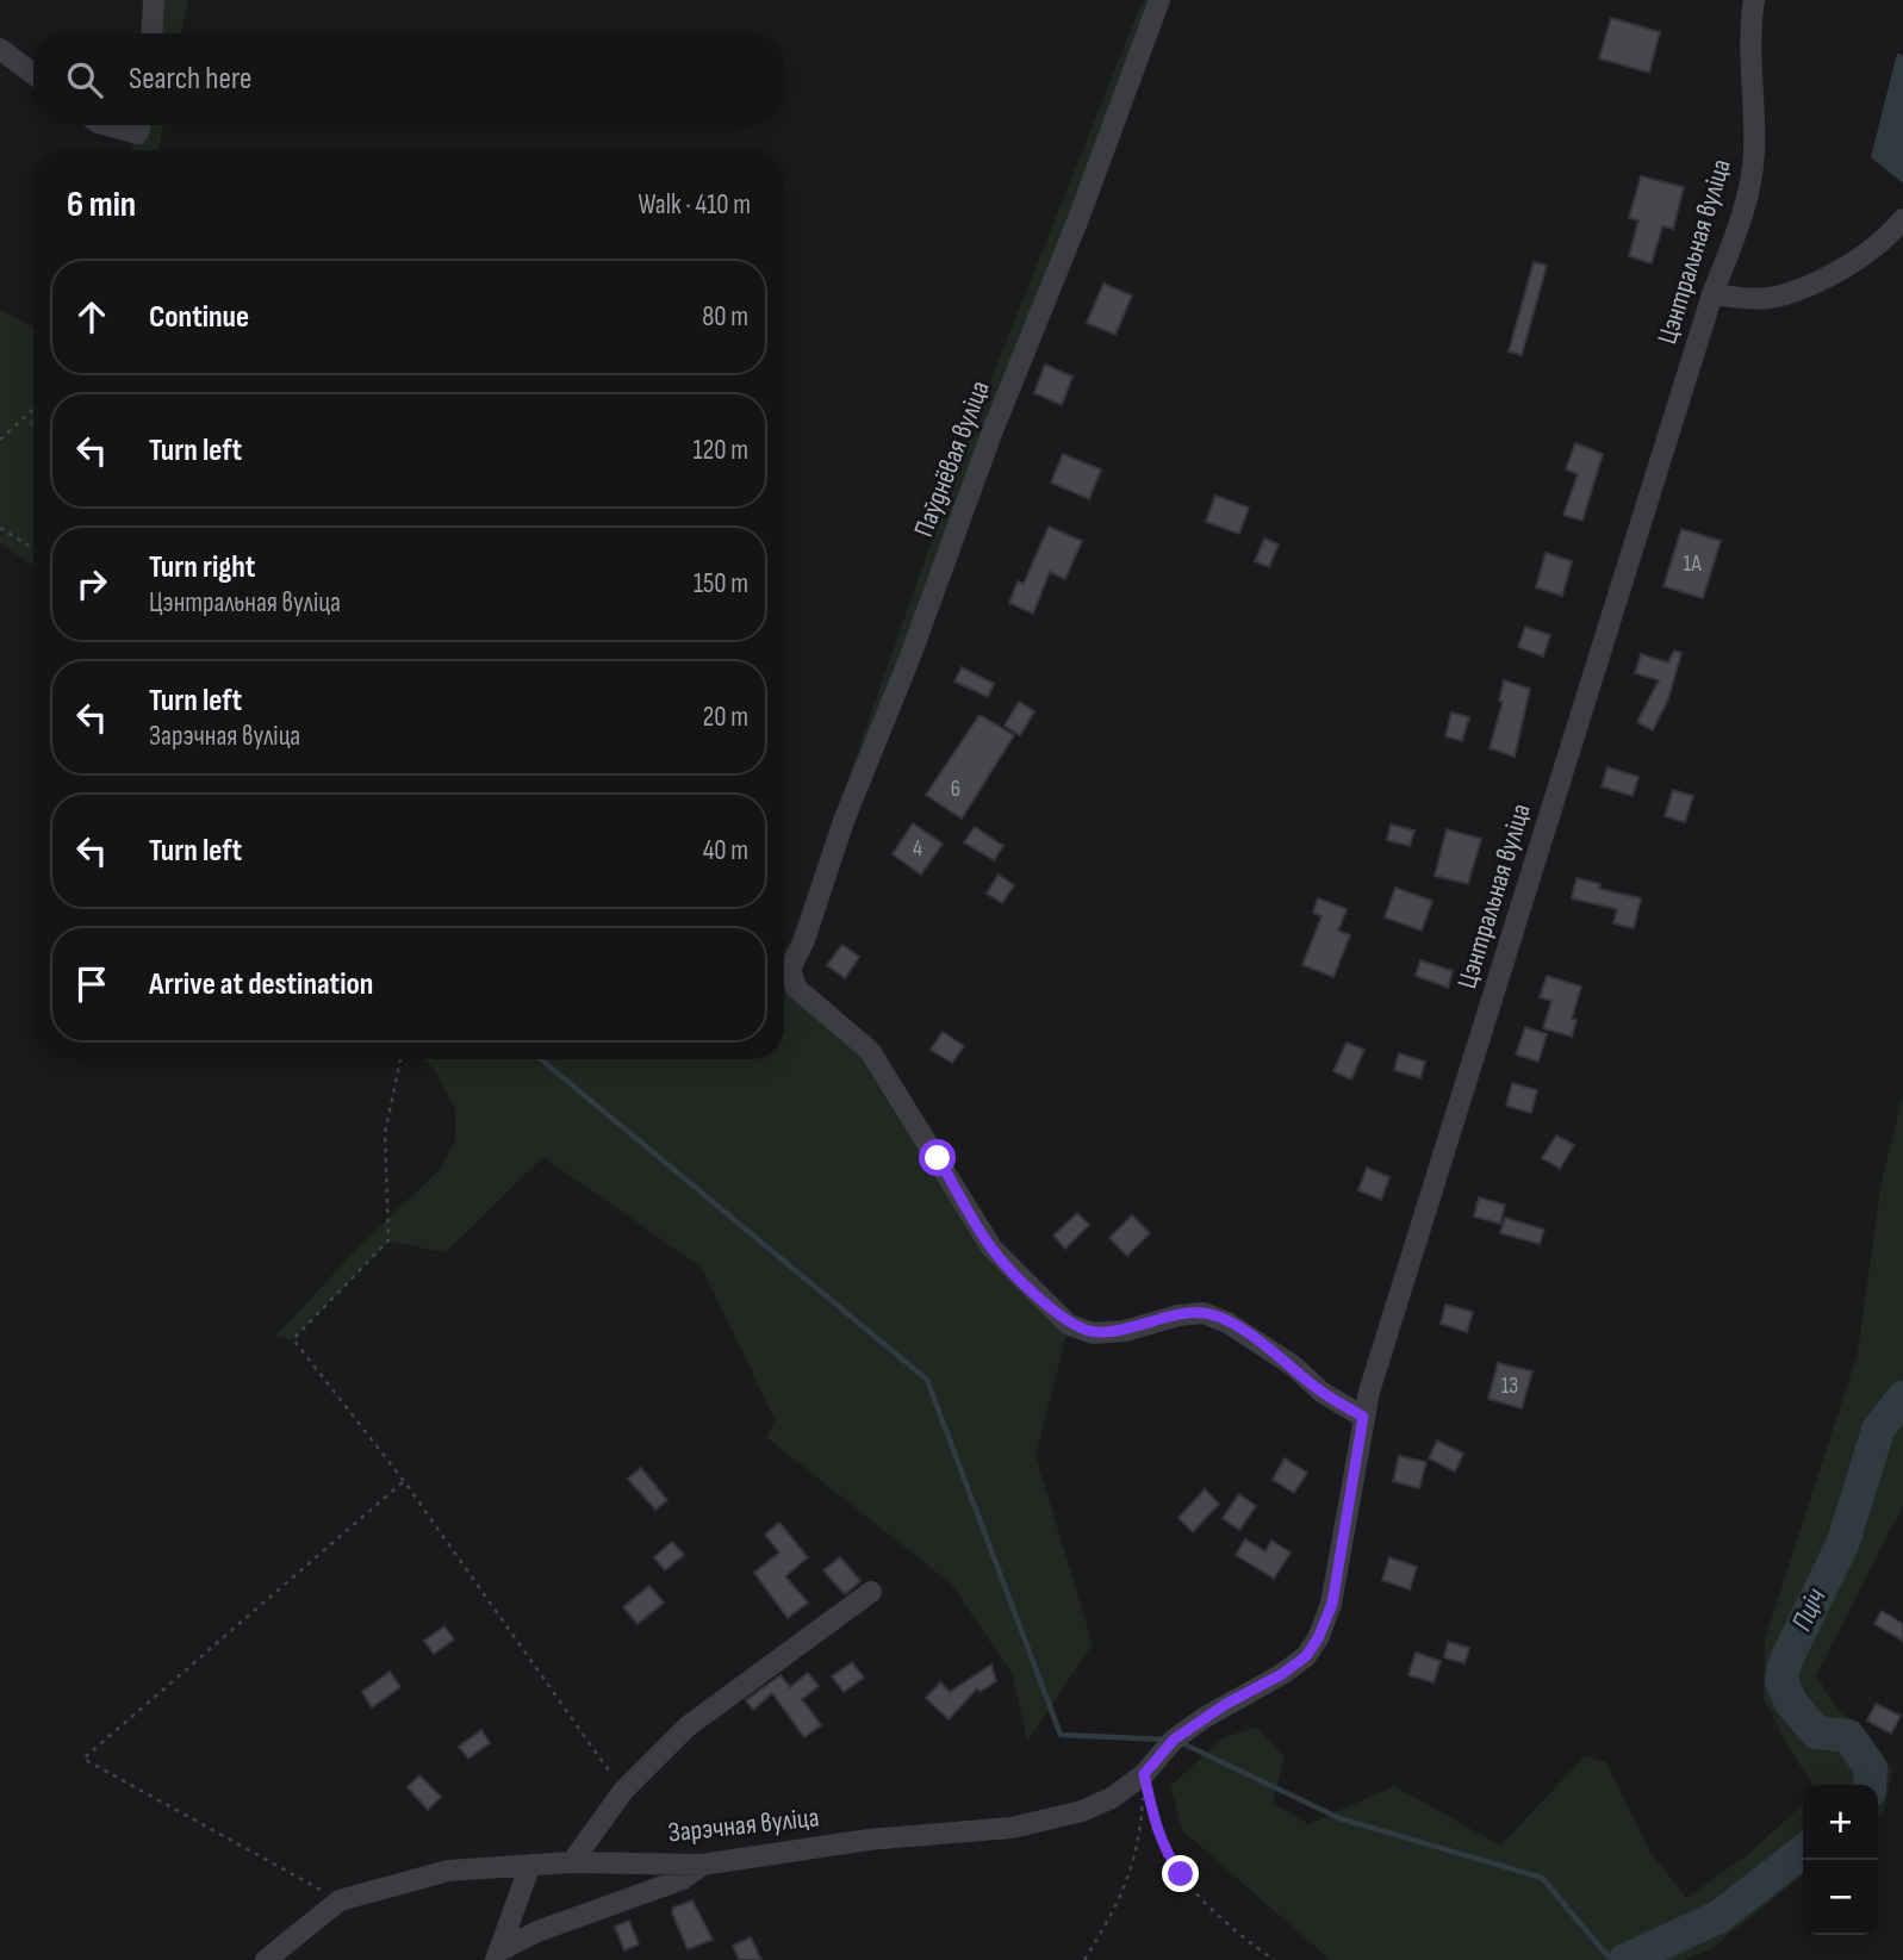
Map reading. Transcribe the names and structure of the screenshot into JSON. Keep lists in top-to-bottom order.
{
  "streets": {
    "street": ["Цэнтральная вуліца", "Паўднёвая вуліца", "Зарэчная вуліца"]
  },
  "crossings": [
    ["Цэнтральная вуліца", "Паўднёвая вуліца"],
    ["Цэнтральная вуліца", "Зарэчная вуліца"]
  ],
  "water": ["Пціч"],
  "house_numbers": [
    "1А",
    "6",
    "4",
    "13"
  ],
  "page": {
    "search": "Search here",
    "heading": ["6 min", "Walk · 410 m"],
    "list": [
      ["Continue", "80 m"],
      ["Turn left", "120 m"],
      ["Turn right", "Цэнтральная вуліца", "150 m"],
      ["Turn left", "Зарэчная вуліца", "20 m"],
      ["Turn left", "40 m"],
      "Arrive at destination"
    ],
    "map_buttons": ["+", "−"]
  }
}
